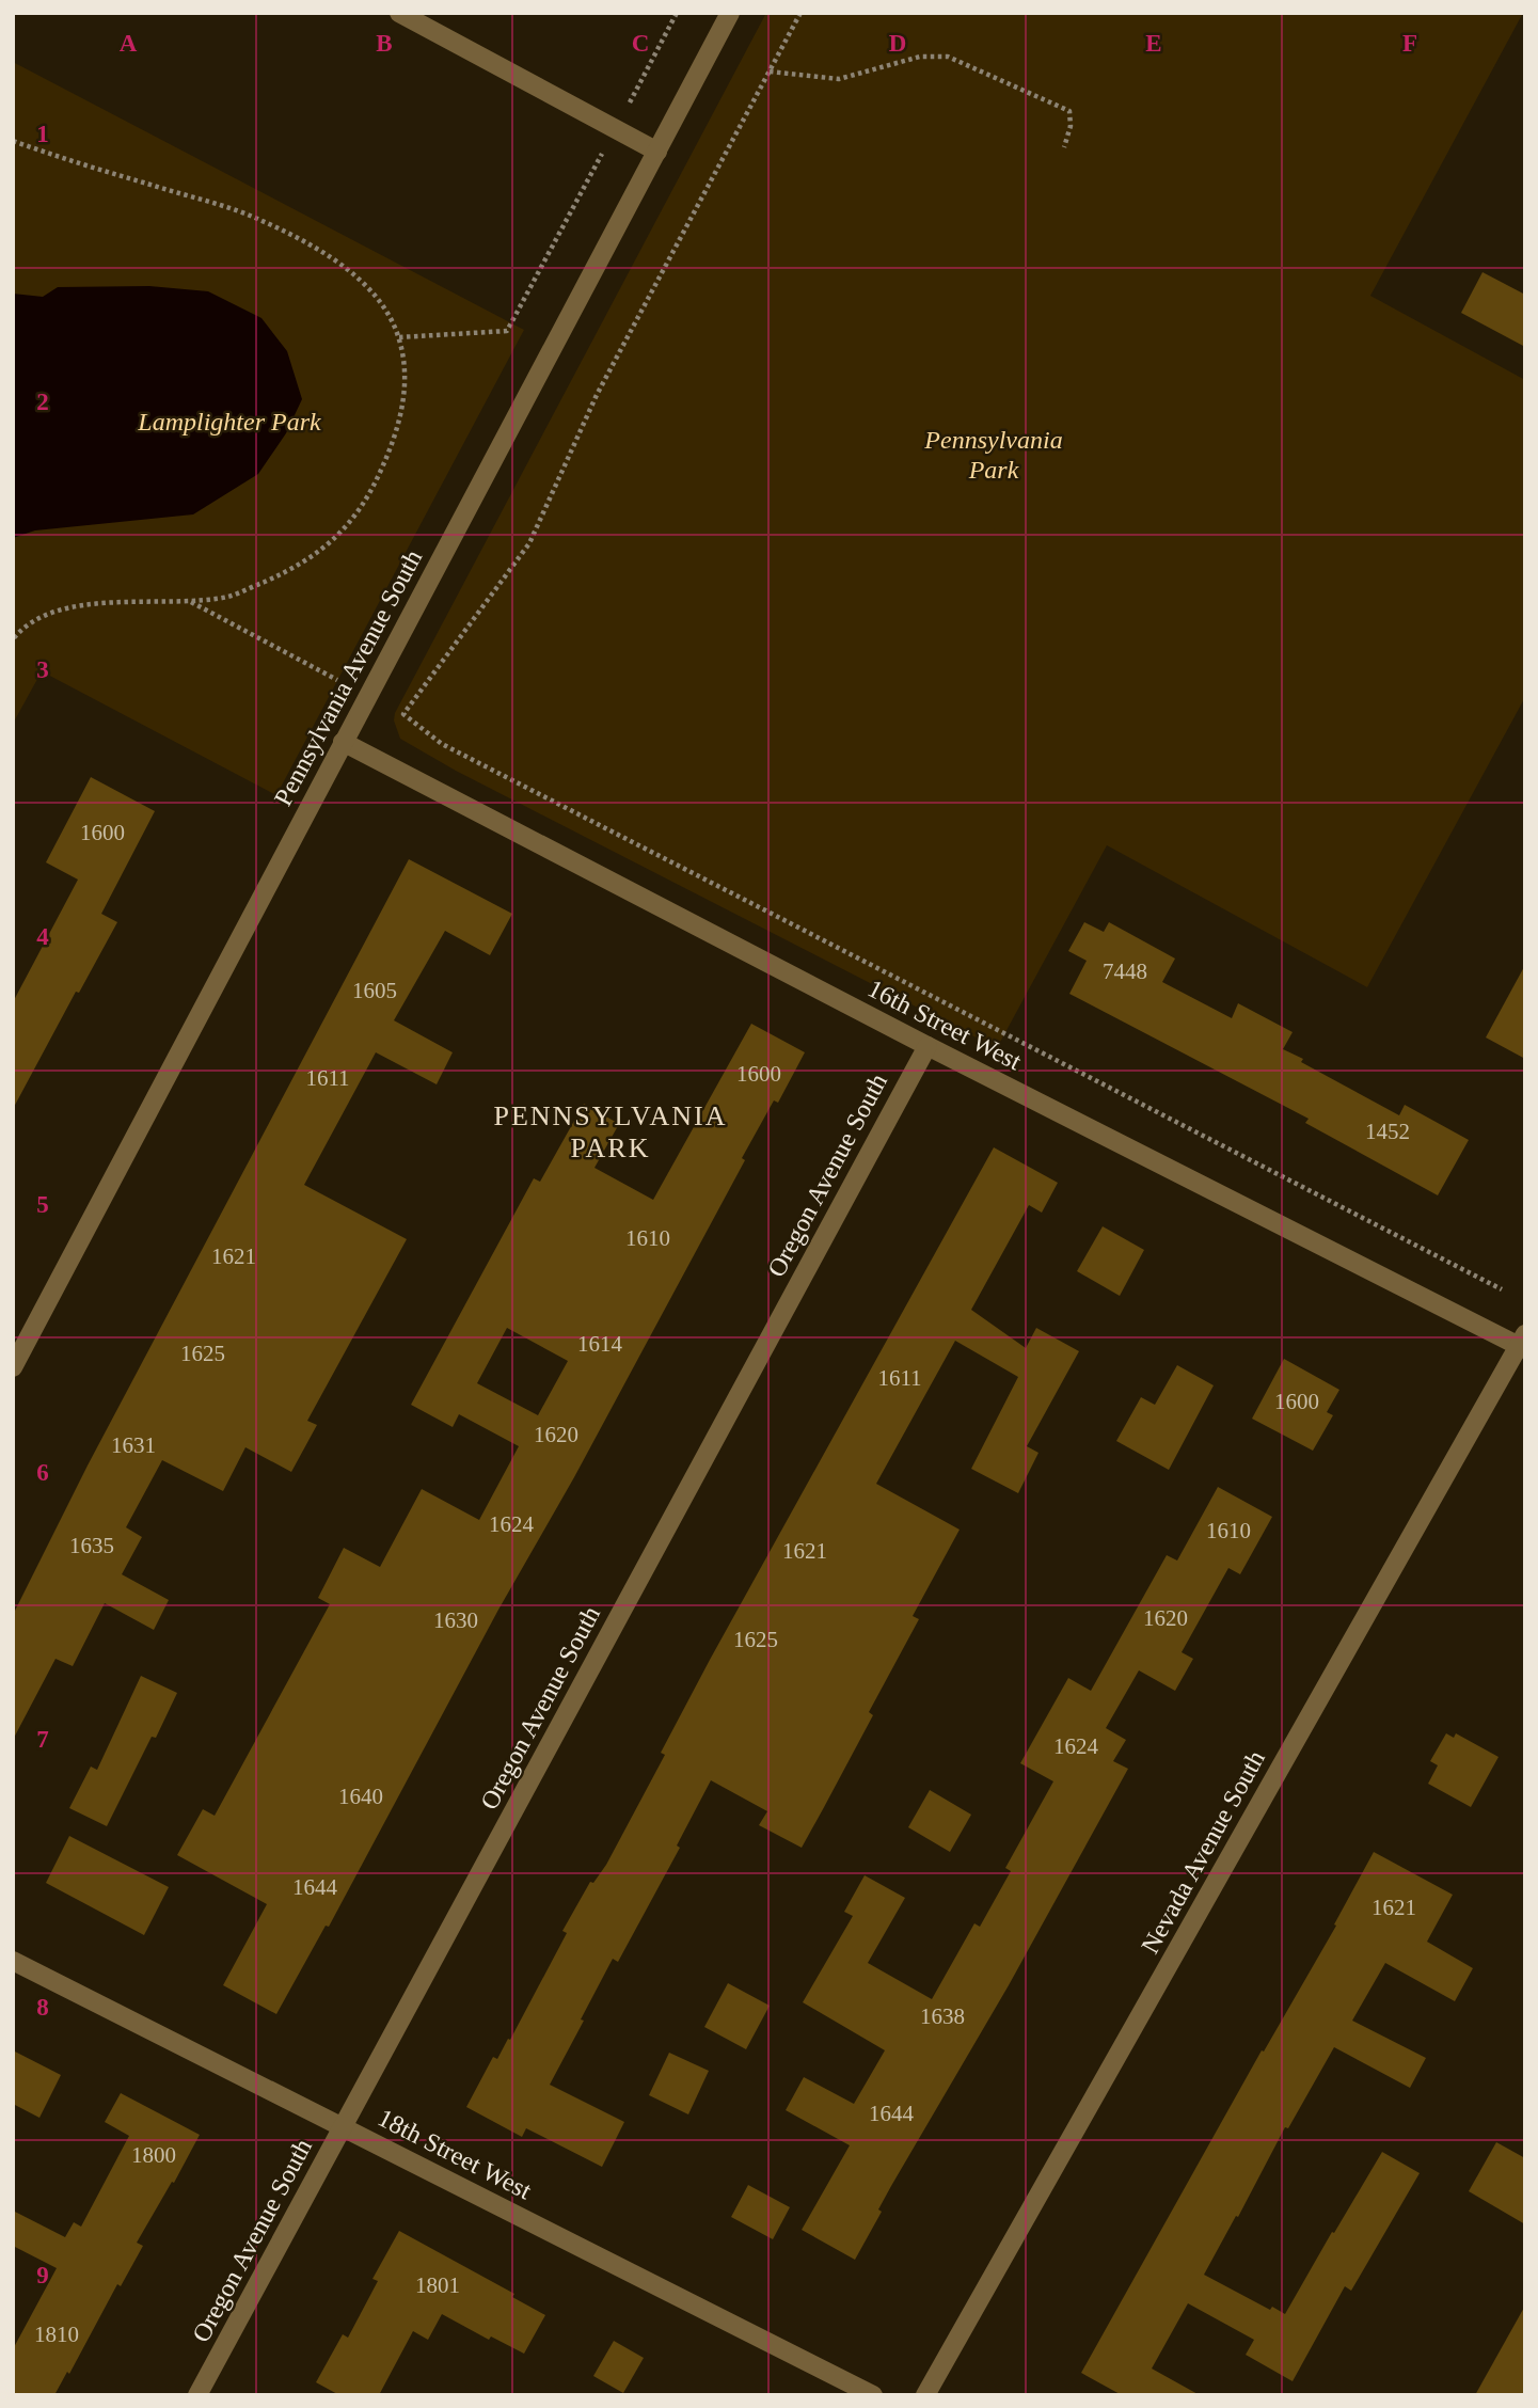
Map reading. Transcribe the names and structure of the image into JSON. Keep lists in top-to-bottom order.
{
  "streets": {
    "street": [
      "Pennsylvania Avenue South",
      "16th Street West",
      "Oregon Avenue South",
      "Nevada Avenue South",
      "18th Street West"
    ]
  },
  "crossings": [
    ["Pennsylvania Avenue South", "16th Street West"],
    ["16th Street West", "Oregon Avenue South"],
    ["16th Street West", "Nevada Avenue South"],
    ["Oregon Avenue South", "18th Street West"]
  ],
  "districts": ["PENNSYLVANIA PARK"],
  "parks": ["Lamplighter Park", "Pennsylvania Park"],
  "house_numbers": [
    "1600",
    "7448",
    "1605",
    "1600",
    "1611",
    "1452",
    "1610",
    "1621",
    "1614",
    "1625",
    "1611",
    "1600",
    "1620",
    "1631",
    "1624",
    "1610",
    "1635",
    "1621",
    "1620",
    "1630",
    "1625",
    "1624",
    "1640",
    "1644",
    "1621",
    "1638",
    "1644",
    "1800",
    "1801",
    "1810"
  ],
  "grid": {
    "columns": [
      "A",
      "B",
      "C",
      "D",
      "E",
      "F"
    ],
    "rows": [
      "1",
      "2",
      "3",
      "4",
      "5",
      "6",
      "7",
      "8",
      "9"
    ]
  }
}
